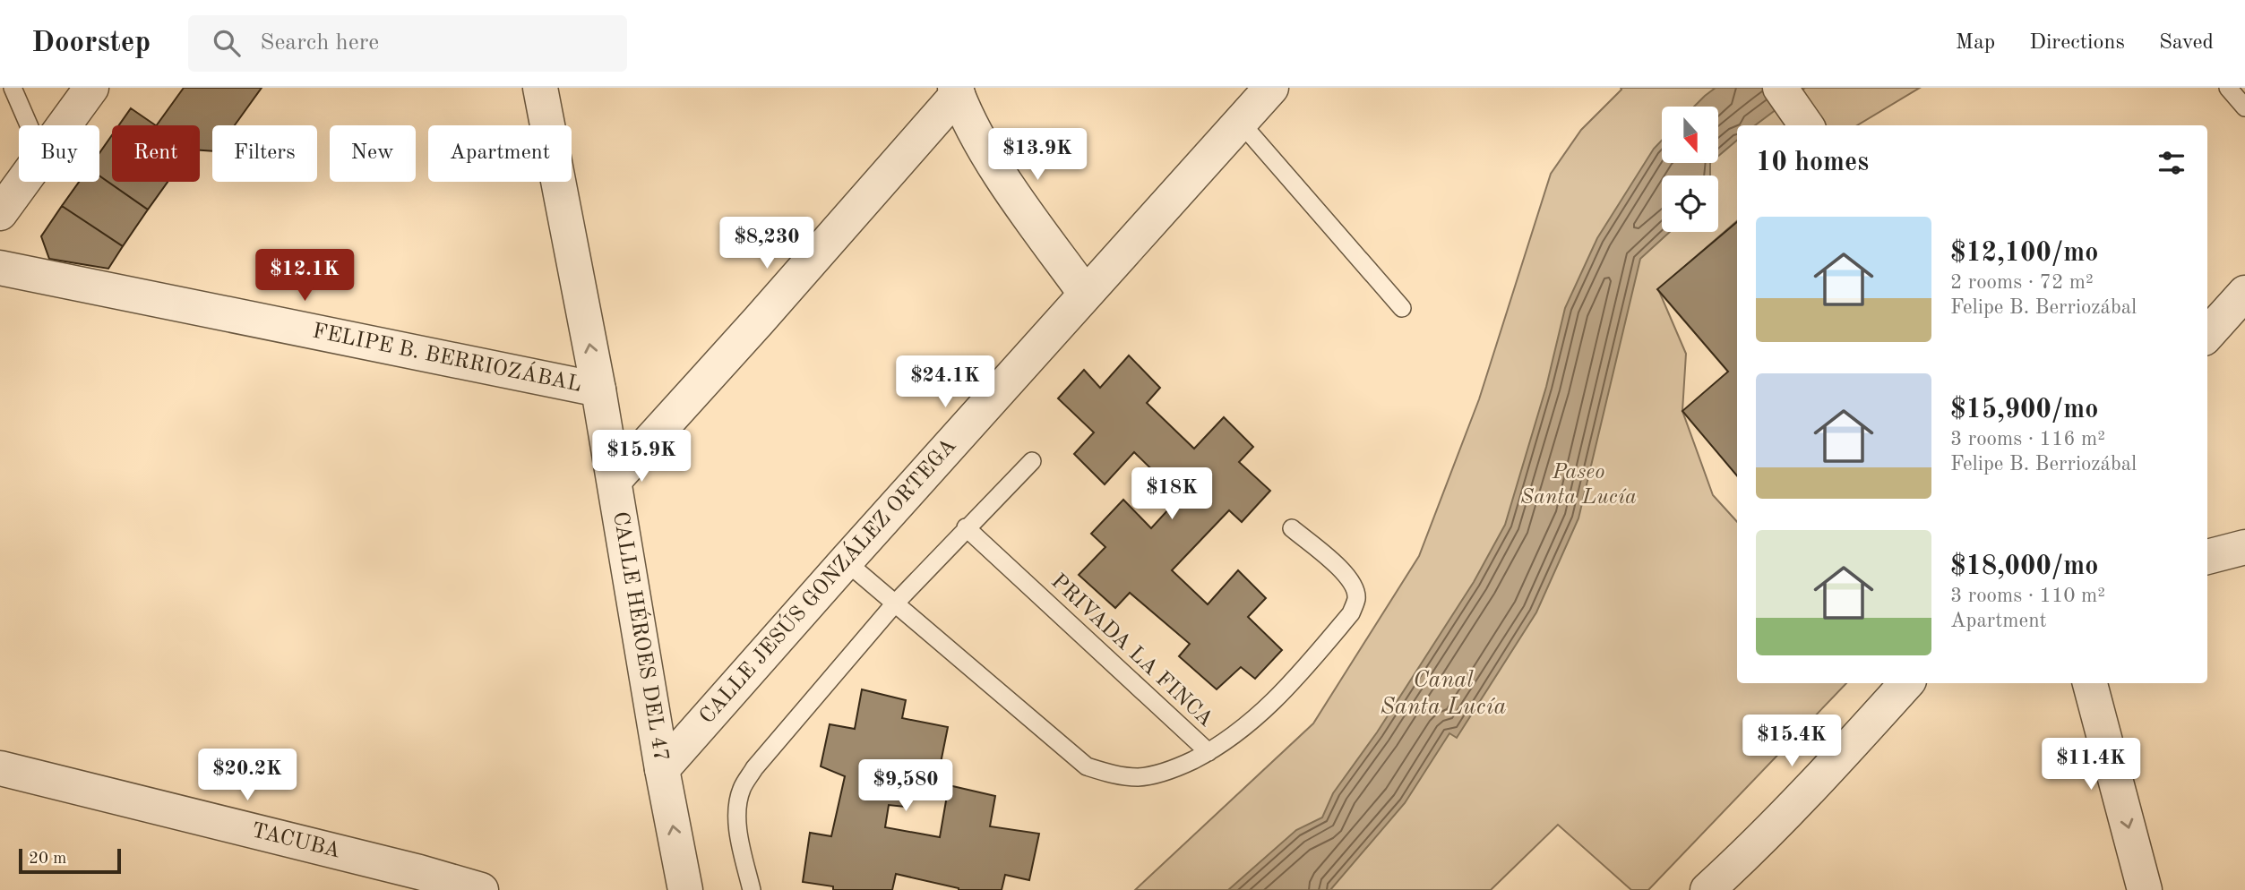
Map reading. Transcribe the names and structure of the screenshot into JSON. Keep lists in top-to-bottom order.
{
  "streets": {
    "street": [
      "FELIPE B. BERRIOZÁBAL",
      "CALLE JESÚS GONZÁLEZ ORTEGA",
      "CALLE HÉROES DEL 47",
      "TACUBA"
    ],
    "lane": ["PRIVADA LA FINCA"]
  },
  "crossings": [
    ["FELIPE B. BERRIOZÁBAL", "CALLE HÉROES DEL 47"],
    ["CALLE JESÚS GONZÁLEZ ORTEGA", "CALLE HÉROES DEL 47"],
    ["CALLE JESÚS GONZÁLEZ ORTEGA", "PRIVADA LA FINCA"]
  ],
  "one_way": ["CALLE HÉROES DEL 47"],
  "water": ["Canal Santa Lucía"],
  "parks": ["Paseo Santa Lucía"],
  "scale_bar": "20 m",
  "north": "bottom",
  "page": {
    "header": "Doorstep",
    "search": "Search here",
    "nav": ["Map", "Directions", "Saved"],
    "chip": [
      "Buy",
      "Rent",
      "Filters",
      "New",
      "Apartment"
    ],
    "heading": "10 homes",
    "price": [
      "$13.9K",
      "$8,230",
      "$12.1K",
      "$24.1K",
      "$15.9K",
      "$18K",
      "$15.4K",
      "$11.4K",
      "$20.2K",
      "$9,580"
    ],
    "list": [
      {
        "name": "$12,100/mo",
        "note": "2 rooms · 72 m² · Felipe B. Berriozábal"
      },
      {
        "name": "$15,900/mo",
        "note": "3 rooms · 116 m² · Felipe B. Berriozábal"
      },
      {
        "name": "$18,000/mo",
        "note": "3 rooms · 110 m² · Apartment"
      }
    ],
    "scale": "20 m"
  }
}
